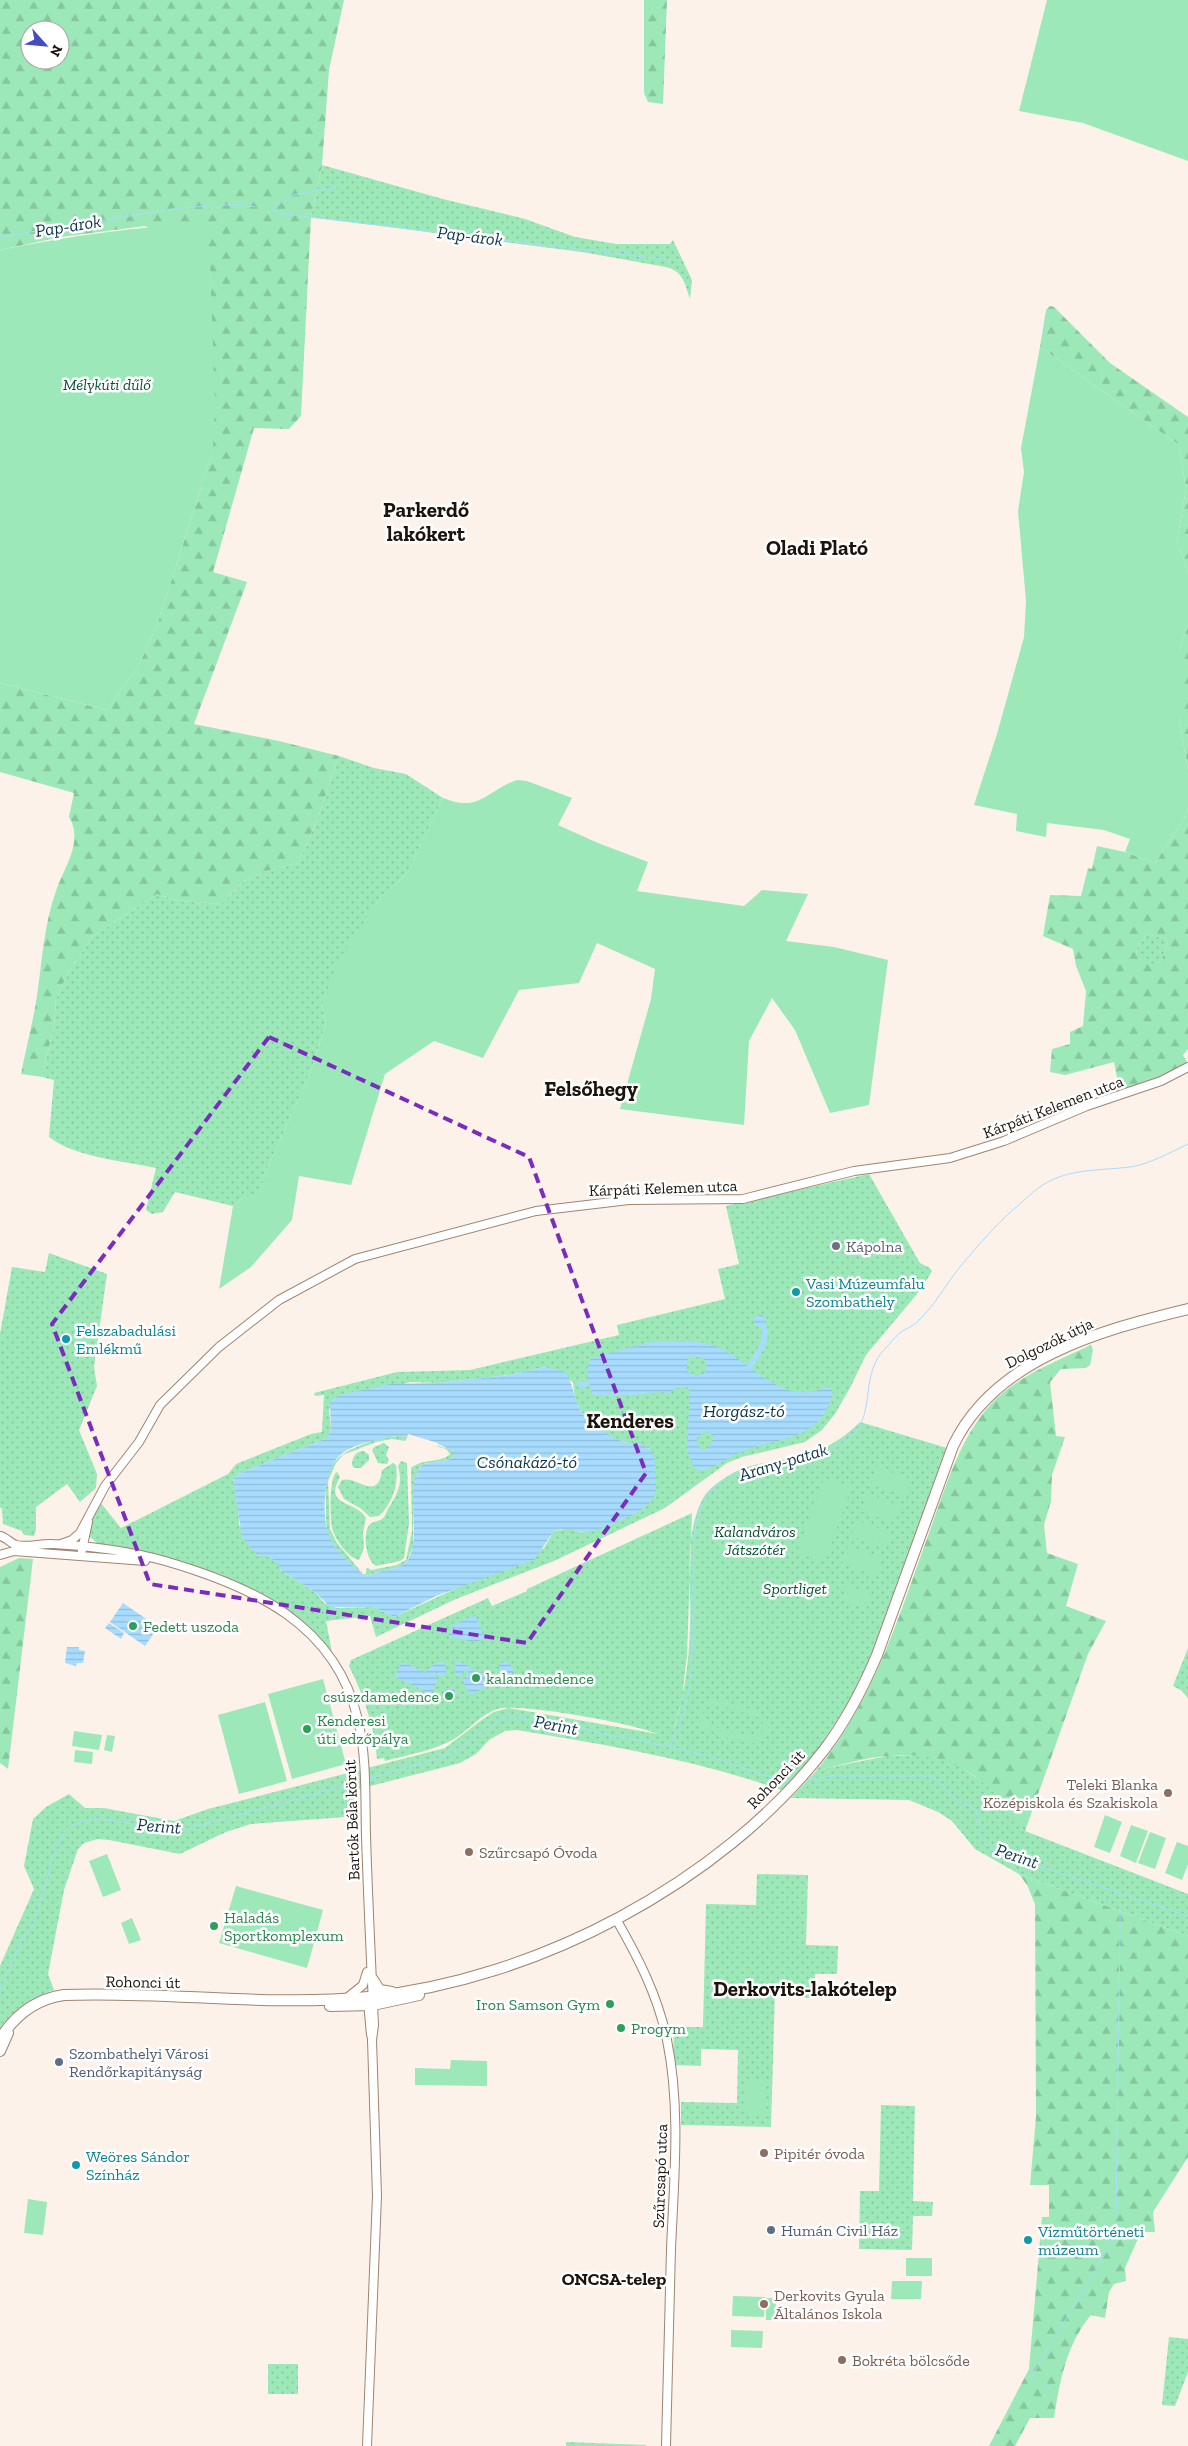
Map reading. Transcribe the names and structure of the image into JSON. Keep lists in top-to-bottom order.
{
  "streets": {
    "main road": ["Dolgozók útja", "Rohonci út"],
    "street": ["Kárpáti Kelemen utca", "Bartók Béla körút", "Szűrcsapó utca"]
  },
  "crossings": [
    ["Kárpáti Kelemen utca", "Bartók Béla körút"],
    ["Dolgozók útja", "Rohonci út"],
    ["Rohonci út", "Bartók Béla körút"],
    ["Rohonci út", "Szűrcsapó utca"]
  ],
  "districts": [
    "Parkerdő lakókert",
    "Oladi Plató",
    "Felsőhegy",
    "Kenderes",
    "Derkovits-lakótelep",
    "ONCSA-telep"
  ],
  "water": [
    "Pap-árok",
    "Horgász-tó",
    "Csónakázó-tó",
    "Arany-patak",
    "Perint"
  ],
  "parks": ["Mélykúti dűlő", "Kalandváros Játszótér", "Sportliget"],
  "places": [
    "Kápolna",
    "Vasi Múzeumfalu Szombathely",
    "Felszabadulási Emlékmű",
    "Fedett uszoda",
    "kalandmedence",
    "csúszdamedence",
    "Kenderesi úti edzőpálya",
    "Teleki Blanka Középiskola és Szakiskola",
    "Szűrcsapó Óvoda",
    "Haladás Sportkomplexum",
    "Iron Samson Gym",
    "Progym",
    "Szombathelyi Városi Rendőrkapitányság",
    "Pipitér óvoda",
    "Weöres Sándor Színház",
    "Humán Civil Ház",
    "Vízműtörténeti múzeum",
    "Derkovits Gyula Általános Iskola",
    "Bokréta bölcsőde"
  ],
  "north": "bottom right"
}
